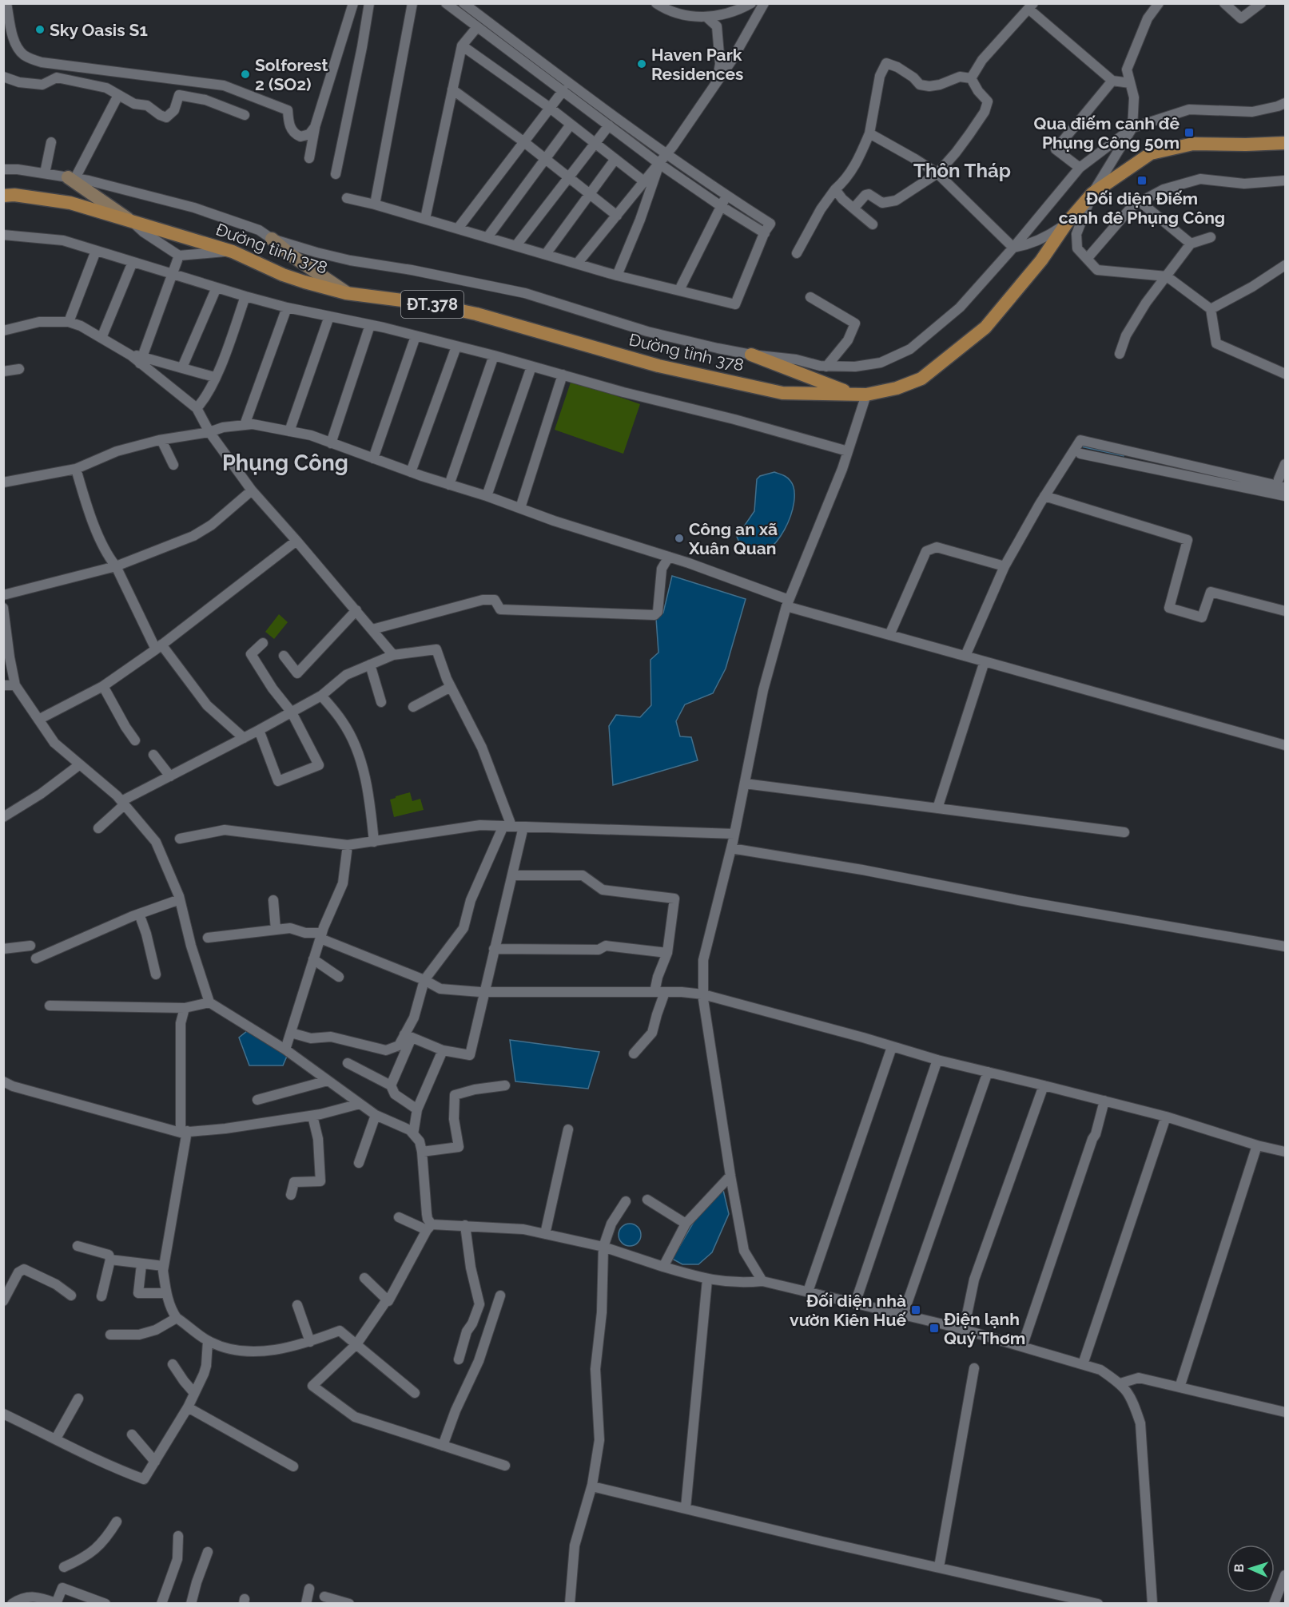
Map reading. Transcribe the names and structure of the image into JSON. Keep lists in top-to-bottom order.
{
  "streets": {
    "main road": ["Đường tỉnh 378", "ĐT.378"]
  },
  "districts": ["Thôn Tháp", "Phụng Công"],
  "places": {
    "other": [
      "Sky Oasis S1",
      "Haven Park Residences",
      "Solforest 2 (SO2)",
      "Công an xã Xuân Quan"
    ],
    "transit": [
      "Qua điếm canh đê Phụng Công 50m",
      "Đối diện Điếm canh đê Phụng Công",
      "Đối diện nhà vườn Kiên Huế",
      "Điện lạnh Quý Thơm"
    ]
  },
  "north": "left"
}
